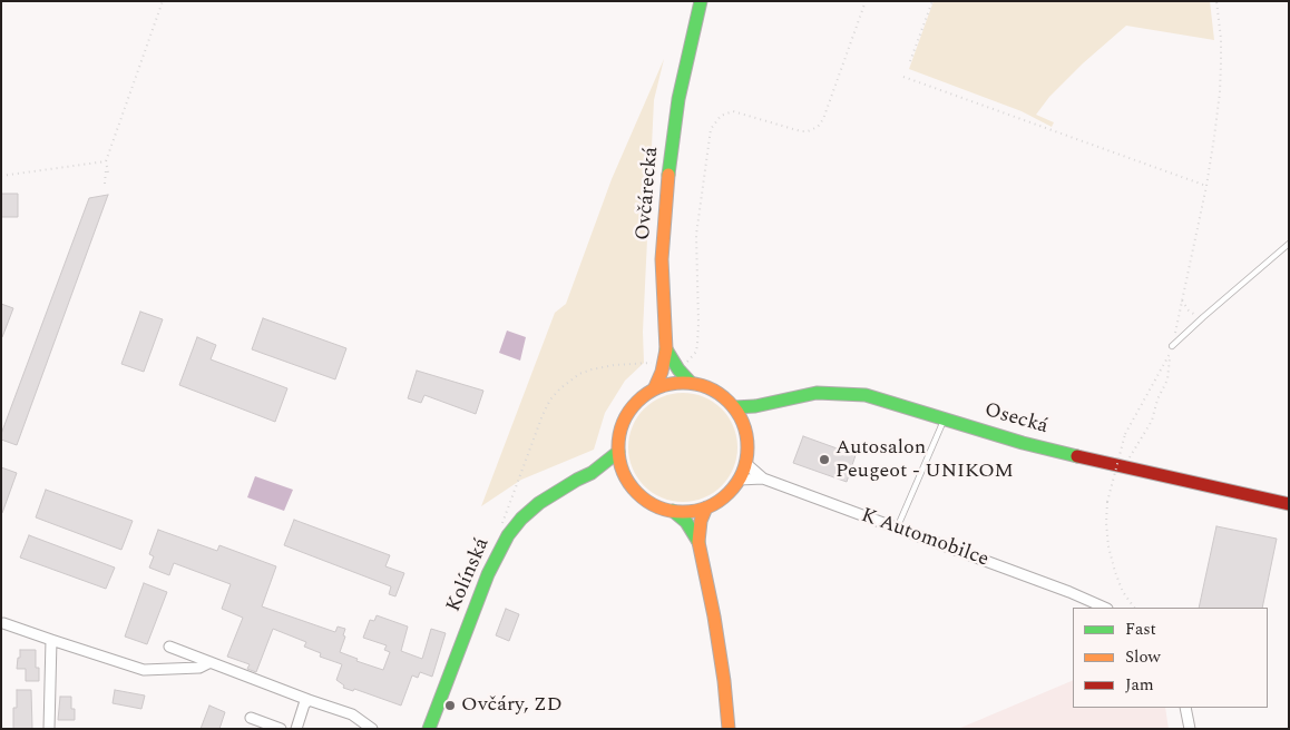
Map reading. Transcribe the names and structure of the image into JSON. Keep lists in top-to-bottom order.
{
  "streets": {
    "main road": ["Ovčárecká", "Osecká", "Kolínská"],
    "street": ["K Automobilce"]
  },
  "crossings": [
    ["Ovčárecká", "Osecká"],
    ["Ovčárecká", "K Automobilce"],
    ["Ovčárecká", "Kolínská"],
    ["Osecká", "K Automobilce"],
    ["Osecká", "Kolínská"],
    ["K Automobilce", "Kolínská"]
  ],
  "places": ["Autosalon Peugeot - UNIKOM", "Ovčáry, ZD"],
  "legend": ["Fast", "Slow", "Jam"]
}
